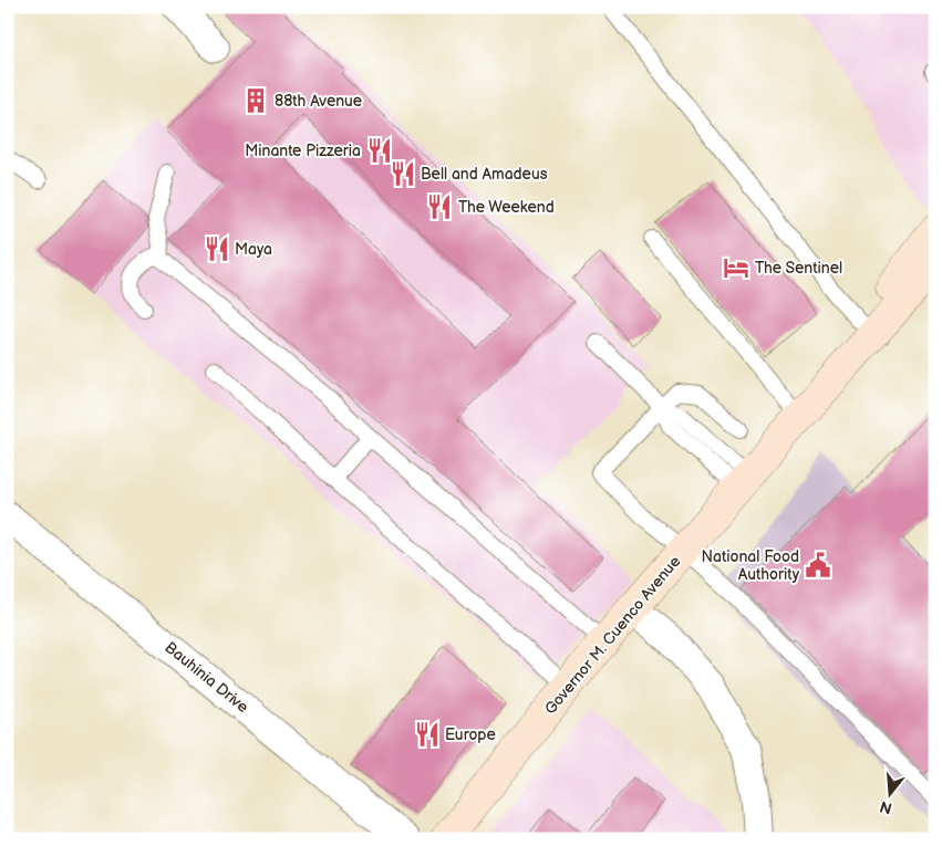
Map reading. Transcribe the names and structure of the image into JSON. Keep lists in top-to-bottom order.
{
  "streets": {
    "main road": ["Governor M. Cuenco Avenue"],
    "street": ["Bauhinia Drive"]
  },
  "places": {
    "building": ["88th Avenue"],
    "restaurant": [
      "Minante Pizzeria",
      "Bell and Amadeus",
      "The Weekend",
      "Maya",
      "Europe"
    ],
    "hotel": ["The Sentinel"],
    "public building": ["National Food Authority"]
  },
  "north": "bottom"
}
